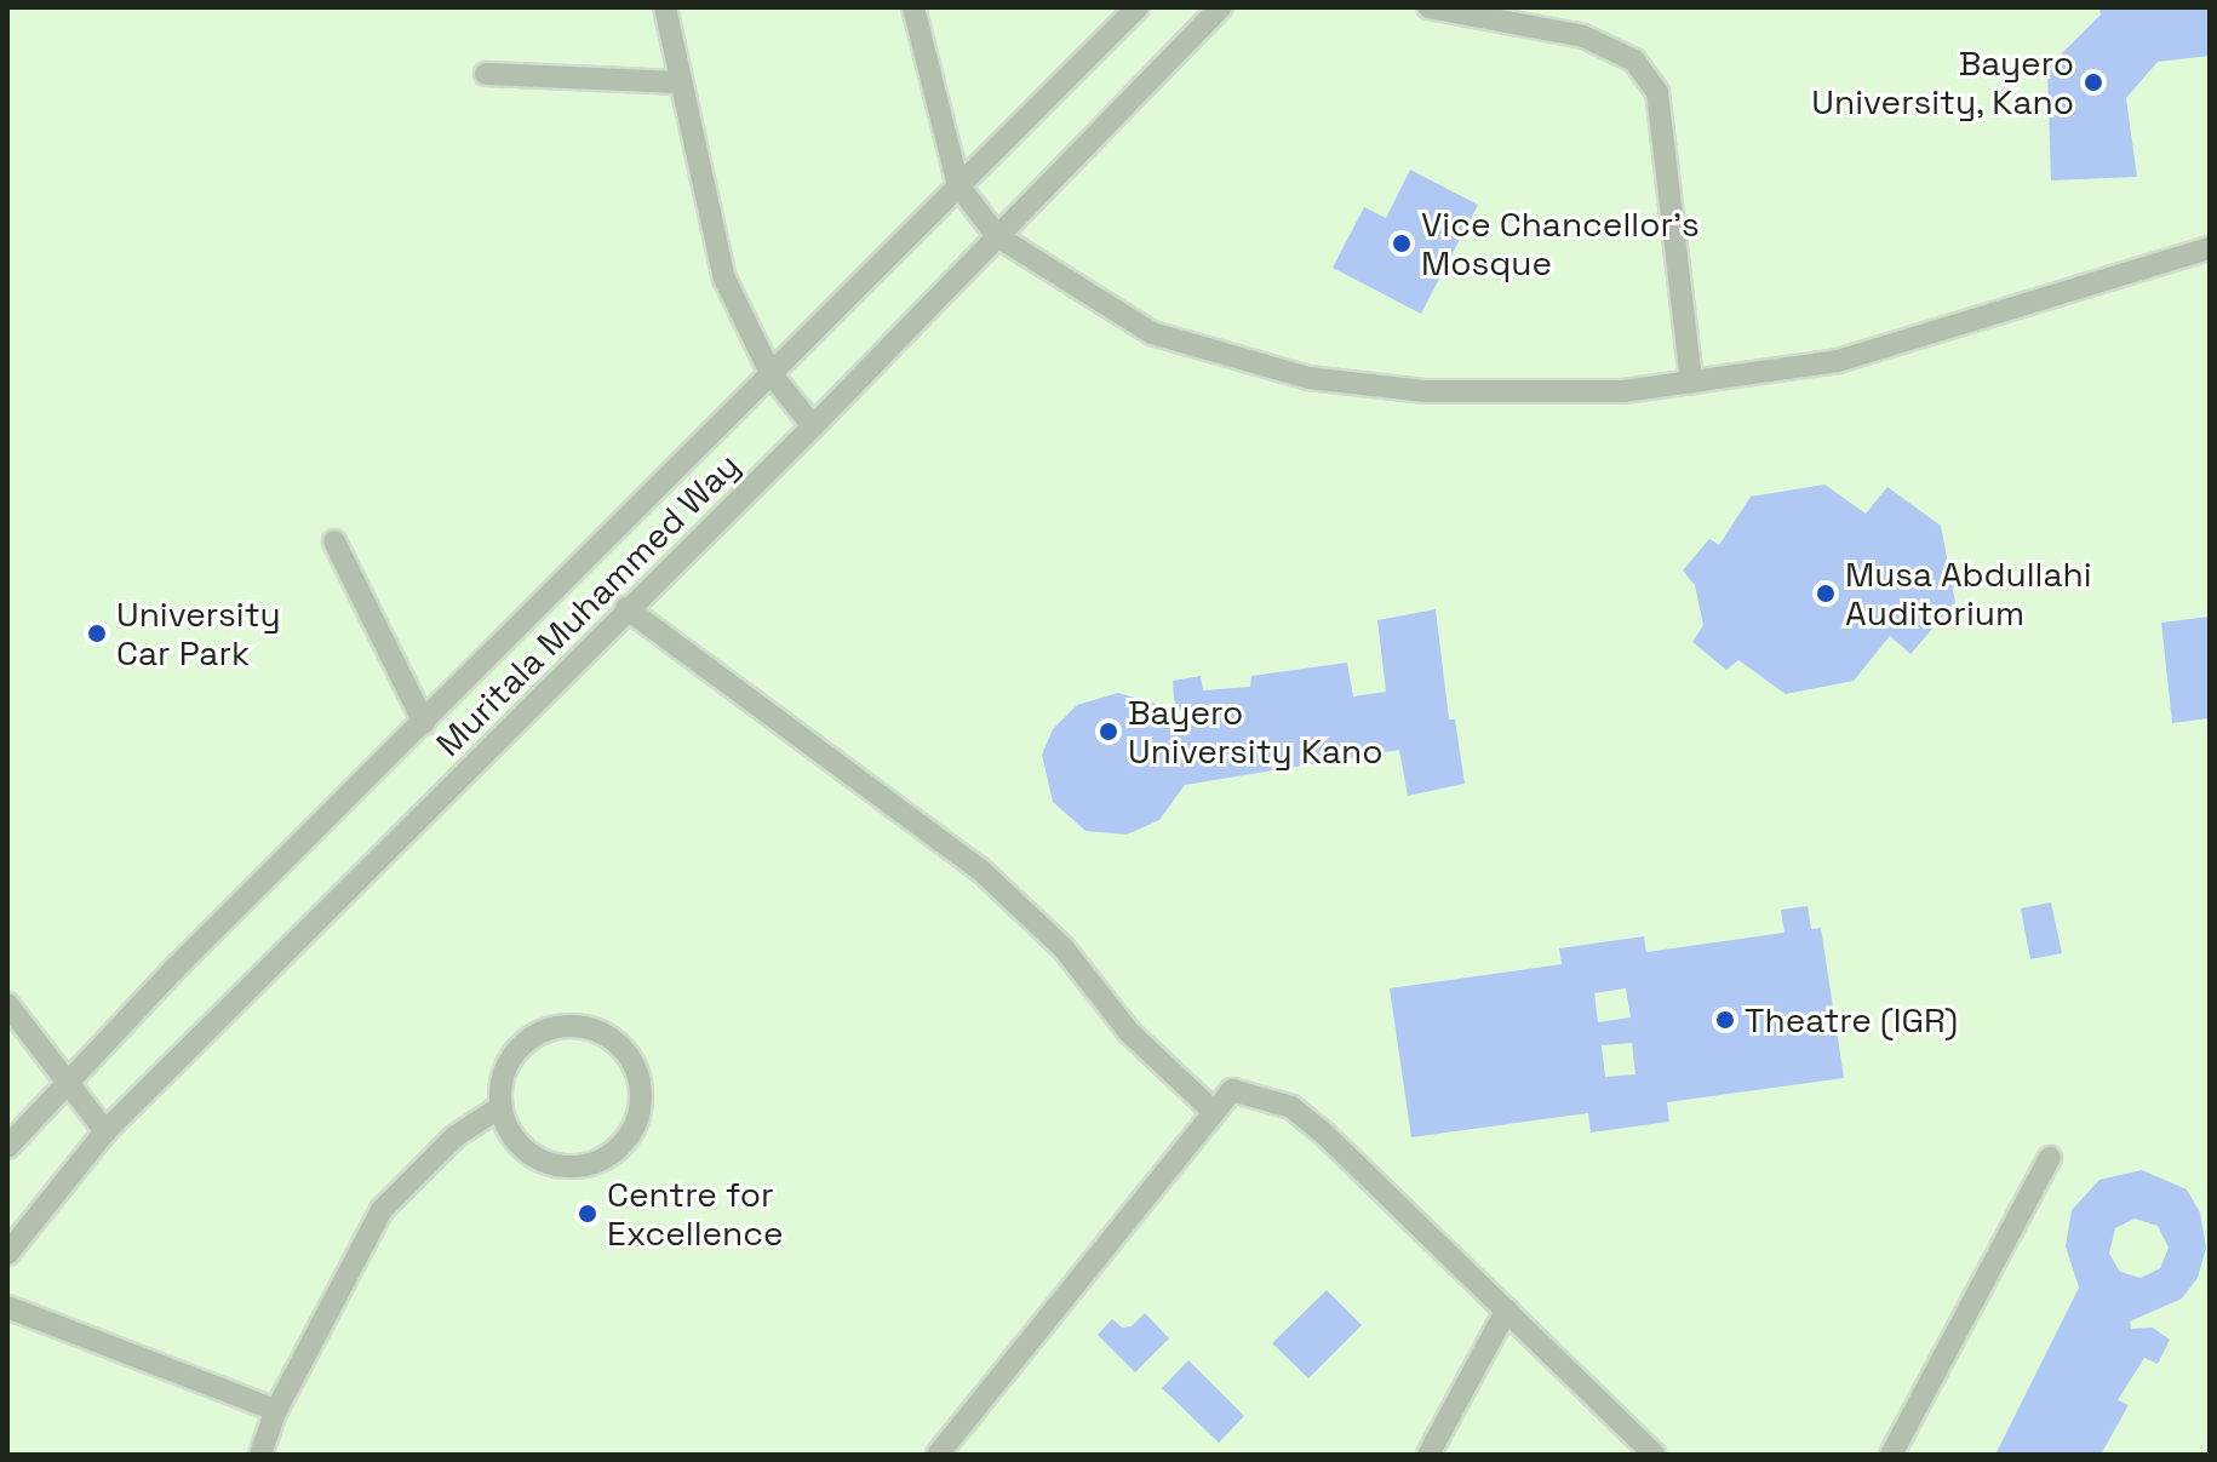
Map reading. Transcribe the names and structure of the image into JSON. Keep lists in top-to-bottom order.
{
  "streets": {
    "lane": ["Muritala Muhammed Way"]
  },
  "places": [
    "Bayero University, Kano",
    "Vice Chancellor's Mosque",
    "Musa Abdullahi Auditorium",
    "University Car Park",
    "Bayero University Kano",
    "Theatre (IGR)",
    "Centre for Excellence"
  ]
}
